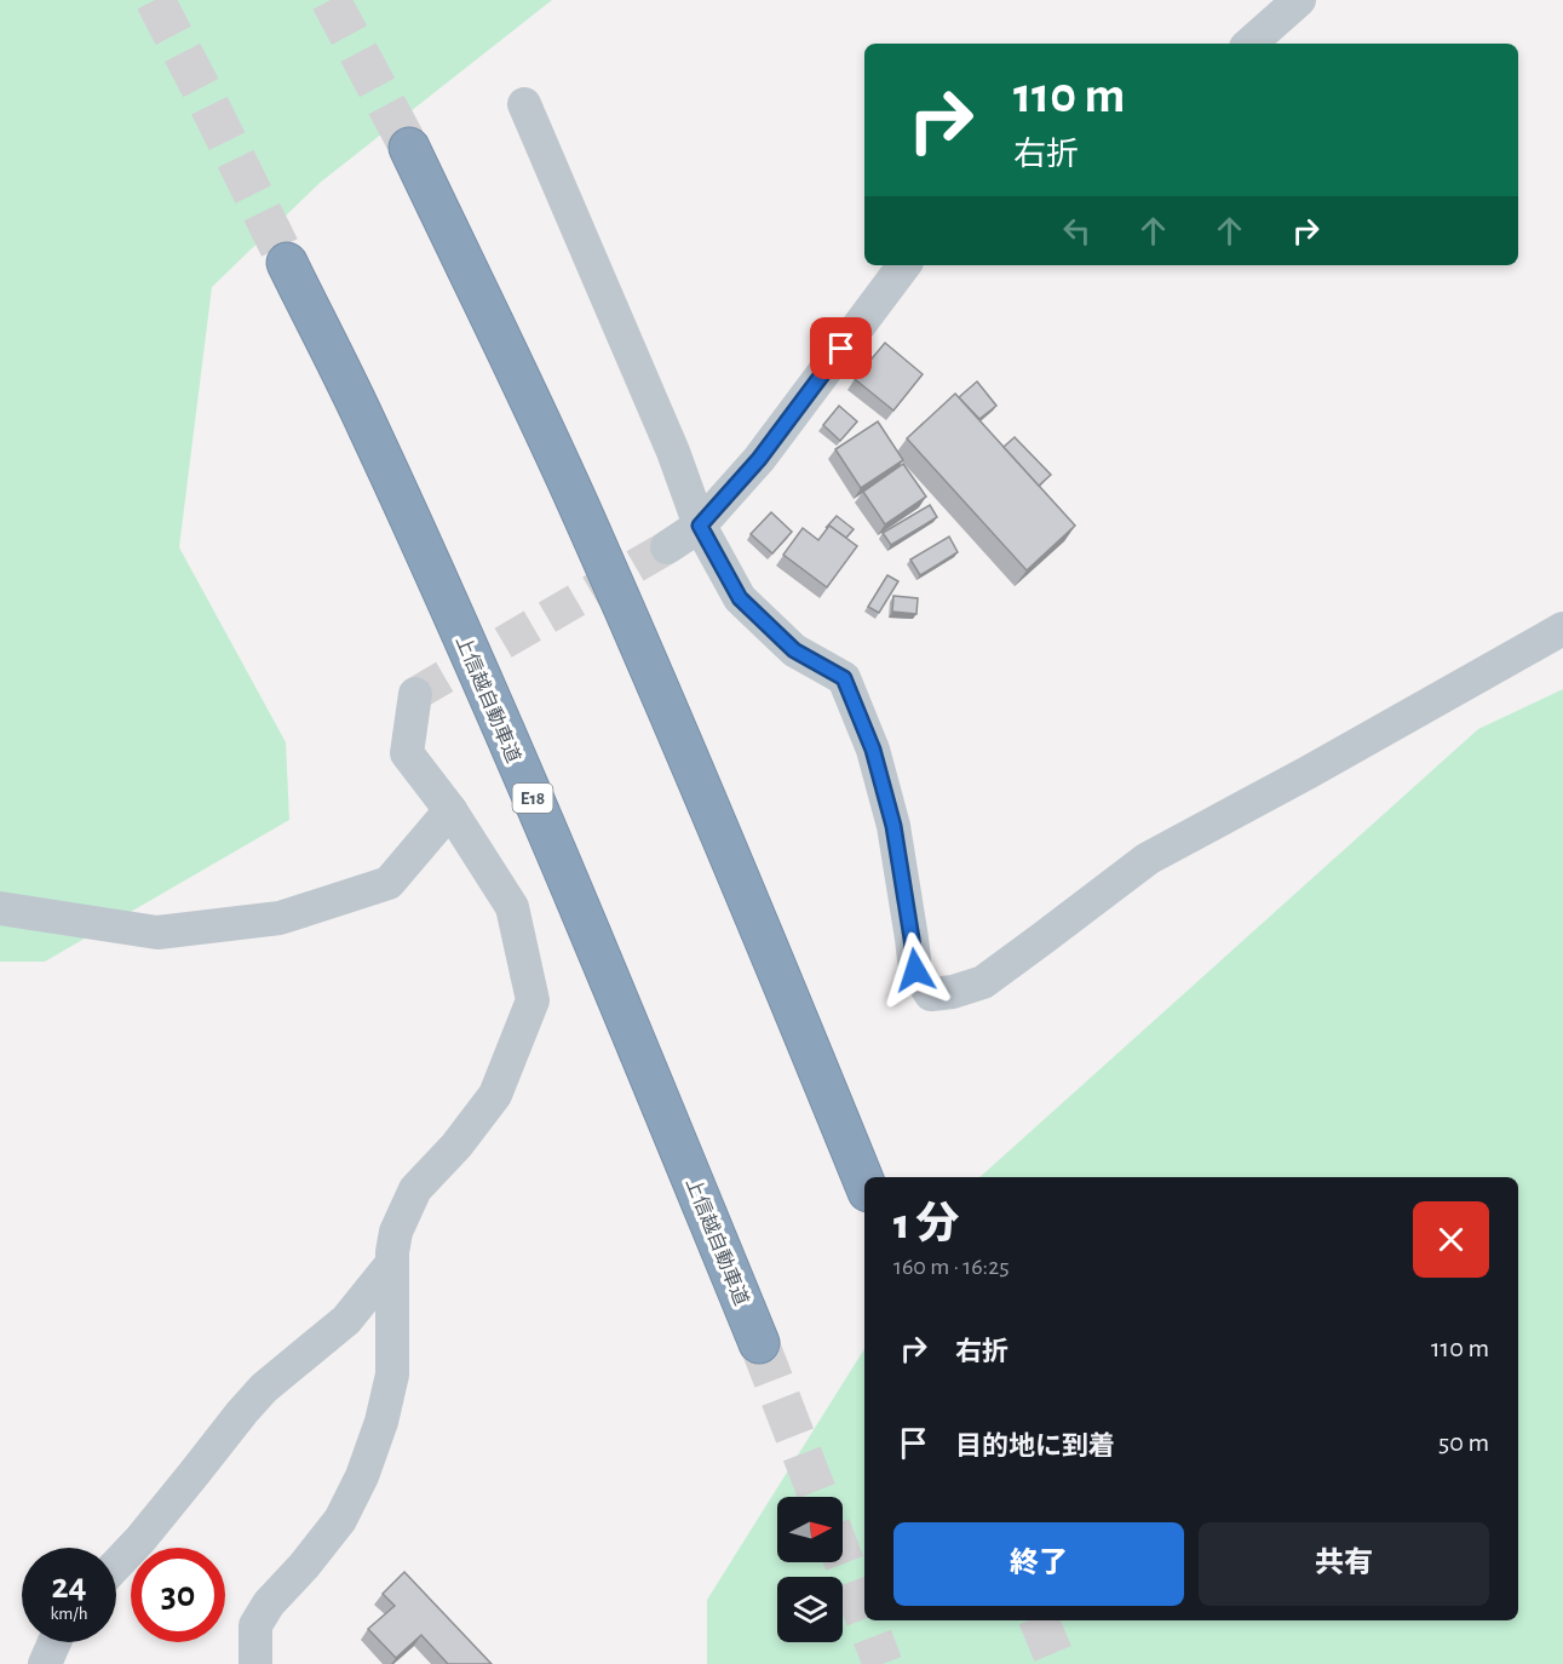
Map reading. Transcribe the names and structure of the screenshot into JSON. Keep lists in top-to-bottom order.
{
  "streets": {
    "highway": ["上信越自動車道", "E18"]
  },
  "north": "right",
  "page": {
    "turn": ["110 m", "右折"],
    "heading": ["1 分", "160 m · 16:25"],
    "list": [
      {
        "name": "右折",
        "value": "110 m"
      },
      {
        "name": "目的地に到着",
        "value": "50 m"
      }
    ],
    "buttons": ["終了", "共有"],
    "speed": "24 km/h",
    "limit": "30"
  }
}
